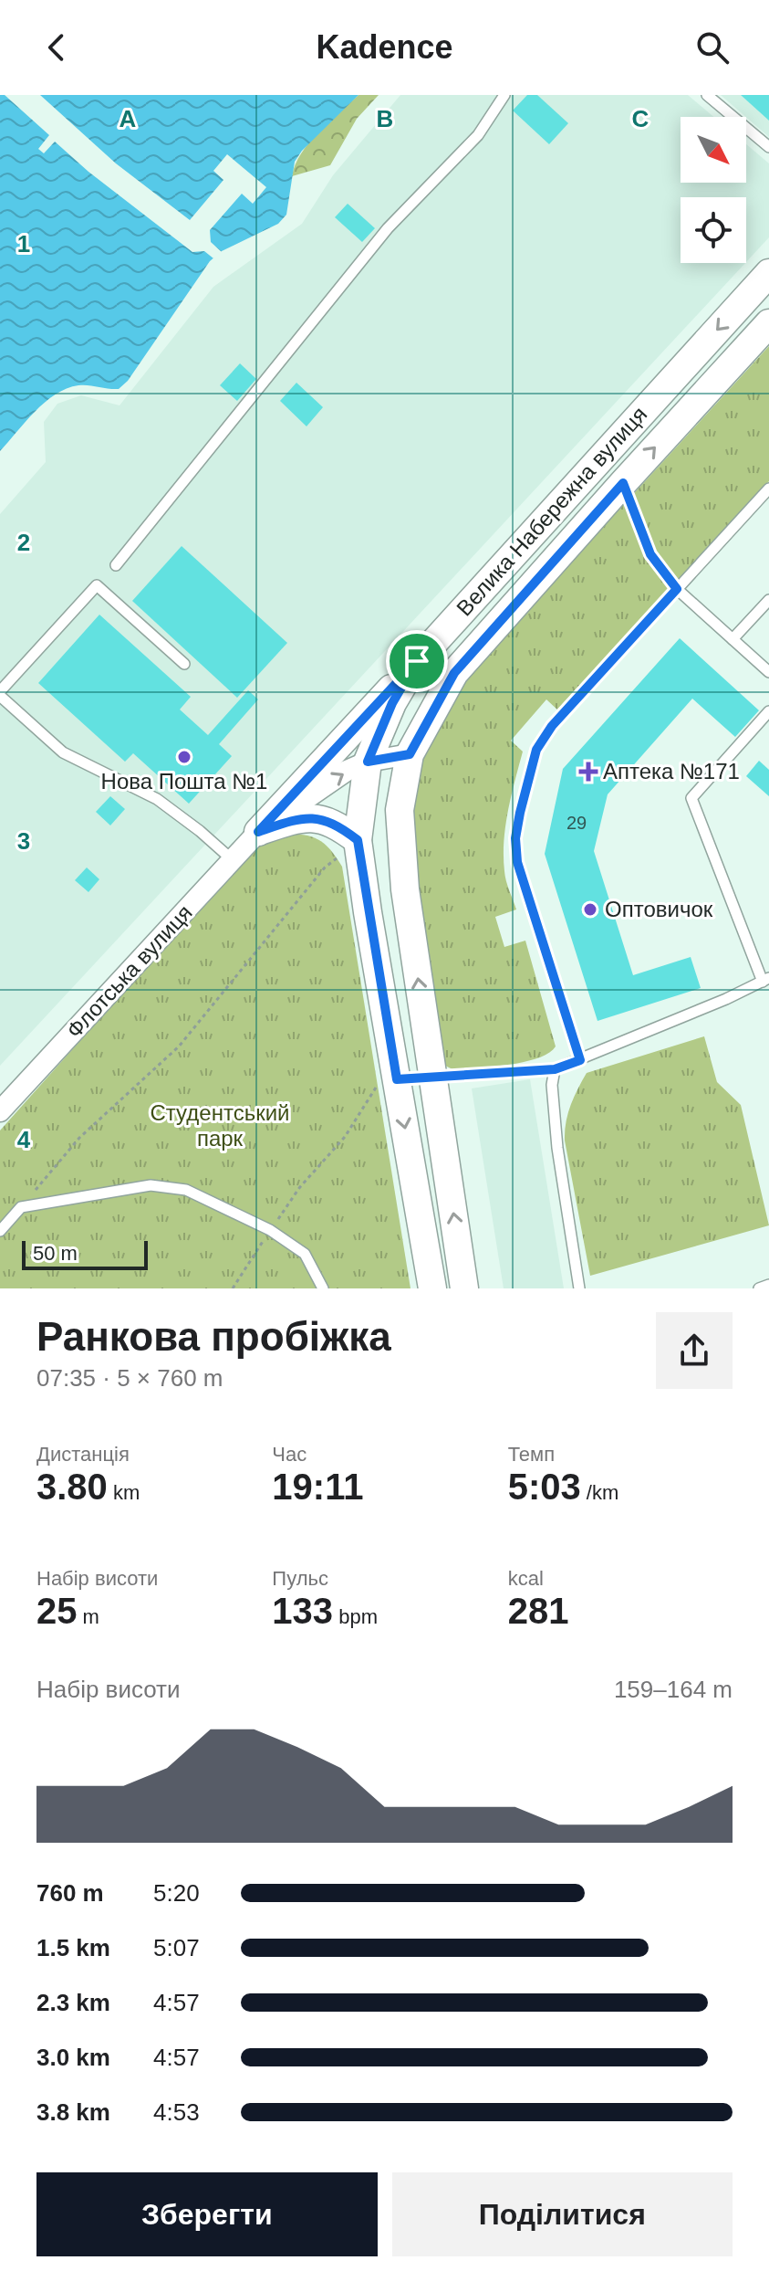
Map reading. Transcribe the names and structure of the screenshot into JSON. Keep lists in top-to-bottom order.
{
  "streets": {
    "street": ["Велика Набережна вулиця", "Флотська вулиця"]
  },
  "crossings": [
    ["Велика Набережна вулиця", "Флотська вулиця"]
  ],
  "parks": ["Студентський парк"],
  "places": {
    "other": ["Нова Пошта №1", "Оптовичок"],
    "health": ["Аптека №171"]
  },
  "house_numbers": ["29"],
  "scale_bar": "50 m",
  "north": "bottom right",
  "page": {
    "header": "Kadence",
    "scale": "50 m",
    "heading": ["Ранкова пробіжка", "07:35 · 5 × 760 m"],
    "stats": [
      ["Дистанція", "3.80 km"],
      ["Час", "19:11"],
      ["Темп", "5:03 /km"],
      ["Набір висоти", "25 m"],
      ["Пульс", "133 bpm"],
      ["kcal", "281"]
    ],
    "chart": ["Набір висоти", "159–164 m"],
    "list": [
      {
        "name": "760 m",
        "note": "5:20"
      },
      {
        "name": "1.5 km",
        "note": "5:07"
      },
      {
        "name": "2.3 km",
        "note": "4:57"
      },
      {
        "name": "3.0 km",
        "note": "4:57"
      },
      {
        "name": "3.8 km",
        "note": "4:53"
      }
    ],
    "buttons": ["Зберегти", "Поділитися"]
  },
  "grid": {
    "columns": ["A", "B", "C"],
    "rows": [
      "1",
      "2",
      "3",
      "4"
    ]
  }
}
